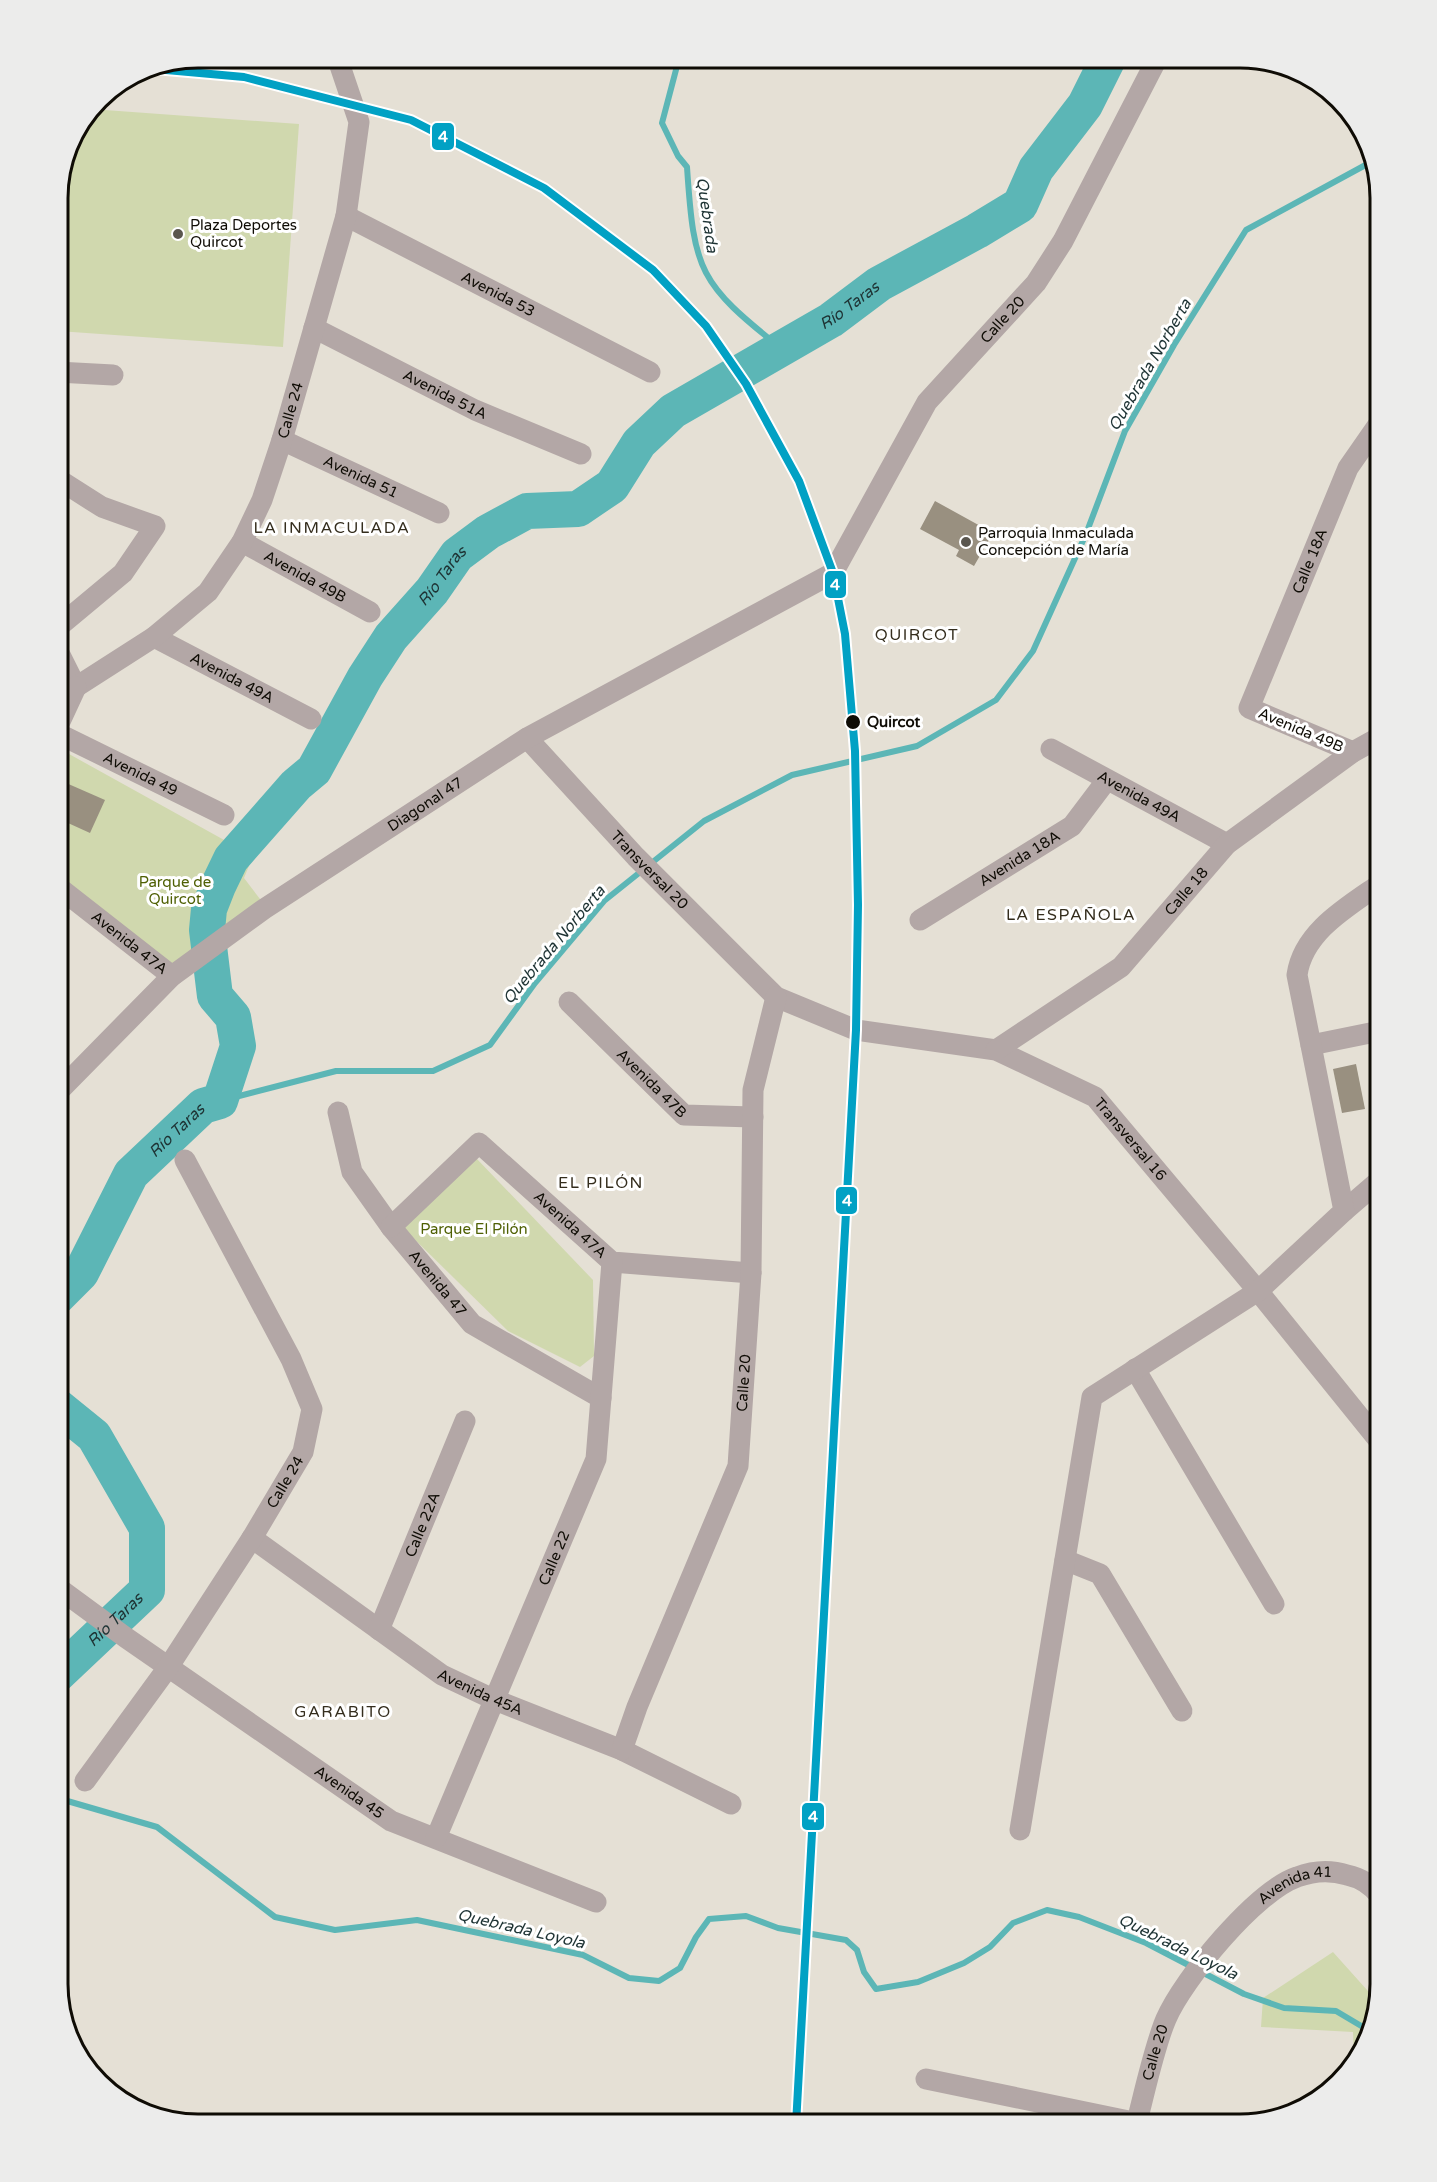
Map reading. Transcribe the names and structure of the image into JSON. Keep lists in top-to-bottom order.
{
  "streets": {
    "street": [
      "Avenida 53",
      "Calle 20",
      "Avenida 51A",
      "Calle 24",
      "Avenida 51",
      "Calle 18A",
      "Avenida 49B",
      "Avenida 49A",
      "Avenida 49",
      "Diagonal 47",
      "Avenida 18A",
      "Transversal 20",
      "Calle 18",
      "Avenida 47A",
      "Avenida 47B",
      "Transversal 16",
      "Avenida 47",
      "Calle 22A",
      "Calle 22",
      "Avenida 45A",
      "Avenida 45",
      "Avenida 41"
    ]
  },
  "crossings": [
    ["Avenida 53", "Calle 24"],
    ["Calle 20", "Diagonal 47"],
    ["Calle 20", "Transversal 20"],
    ["Calle 20", "Avenida 47A"],
    ["Calle 20", "Avenida 47B"],
    ["Calle 20", "Transversal 16"],
    ["Calle 20", "Avenida 45A"],
    ["Calle 20", "Avenida 41"],
    ["Avenida 51A", "Calle 24"],
    ["Calle 24", "Avenida 51"],
    ["Calle 24", "Avenida 49B"],
    ["Calle 24", "Avenida 49A"],
    ["Calle 24", "Avenida 45A"],
    ["Calle 24", "Avenida 45"],
    ["Calle 18A", "Avenida 49B"],
    ["Avenida 49B", "Calle 18"],
    ["Avenida 49A", "Avenida 18A"],
    ["Avenida 49A", "Calle 18"],
    ["Diagonal 47", "Transversal 20"],
    ["Diagonal 47", "Avenida 47A"],
    ["Transversal 20", "Transversal 16"],
    ["Calle 18", "Transversal 16"],
    ["Avenida 47A", "Avenida 47"],
    ["Avenida 47A", "Calle 22"],
    ["Avenida 47", "Calle 22"],
    ["Calle 22A", "Avenida 45A"],
    ["Calle 22", "Avenida 45A"],
    ["Calle 22", "Avenida 45"]
  ],
  "districts": [
    "LA INMACULADA",
    "QUIRCOT",
    "LA ESPAÑOLA",
    "EL PILÓN",
    "GARABITO"
  ],
  "water": [
    "Quebrada",
    "Río Taras",
    "Quebrada Norberta",
    "Quebrada Loyola"
  ],
  "parks": ["Parque de Quircot", "Parque El Pilón"],
  "places": ["Plaza Deportes Quircot", "Parroquia Inmaculada Concepción de María", "Quircot"],
  "lines": ["transit line 4"]
}
